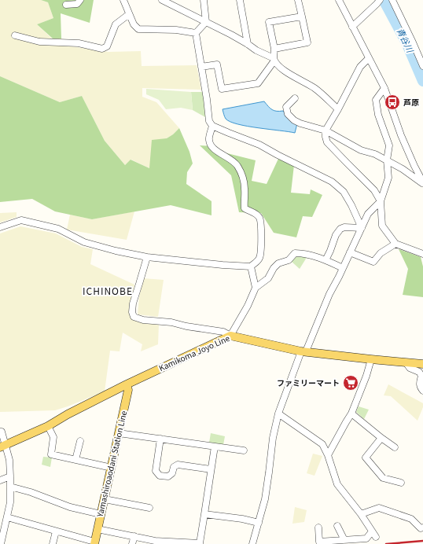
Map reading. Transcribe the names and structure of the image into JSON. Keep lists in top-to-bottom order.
{
  "streets": {
    "main road": ["Kamikoma Joyo Line", "Yamashiroaodani Station Line"]
  },
  "crossings": [
    ["Kamikoma Joyo Line", "Yamashiroaodani Station Line"]
  ],
  "districts": ["ICHINOBE"],
  "water": ["青谷川"],
  "places": {
    "bus stop": ["芦原"],
    "supermarket": ["ファミリーマート"]
  }
}
